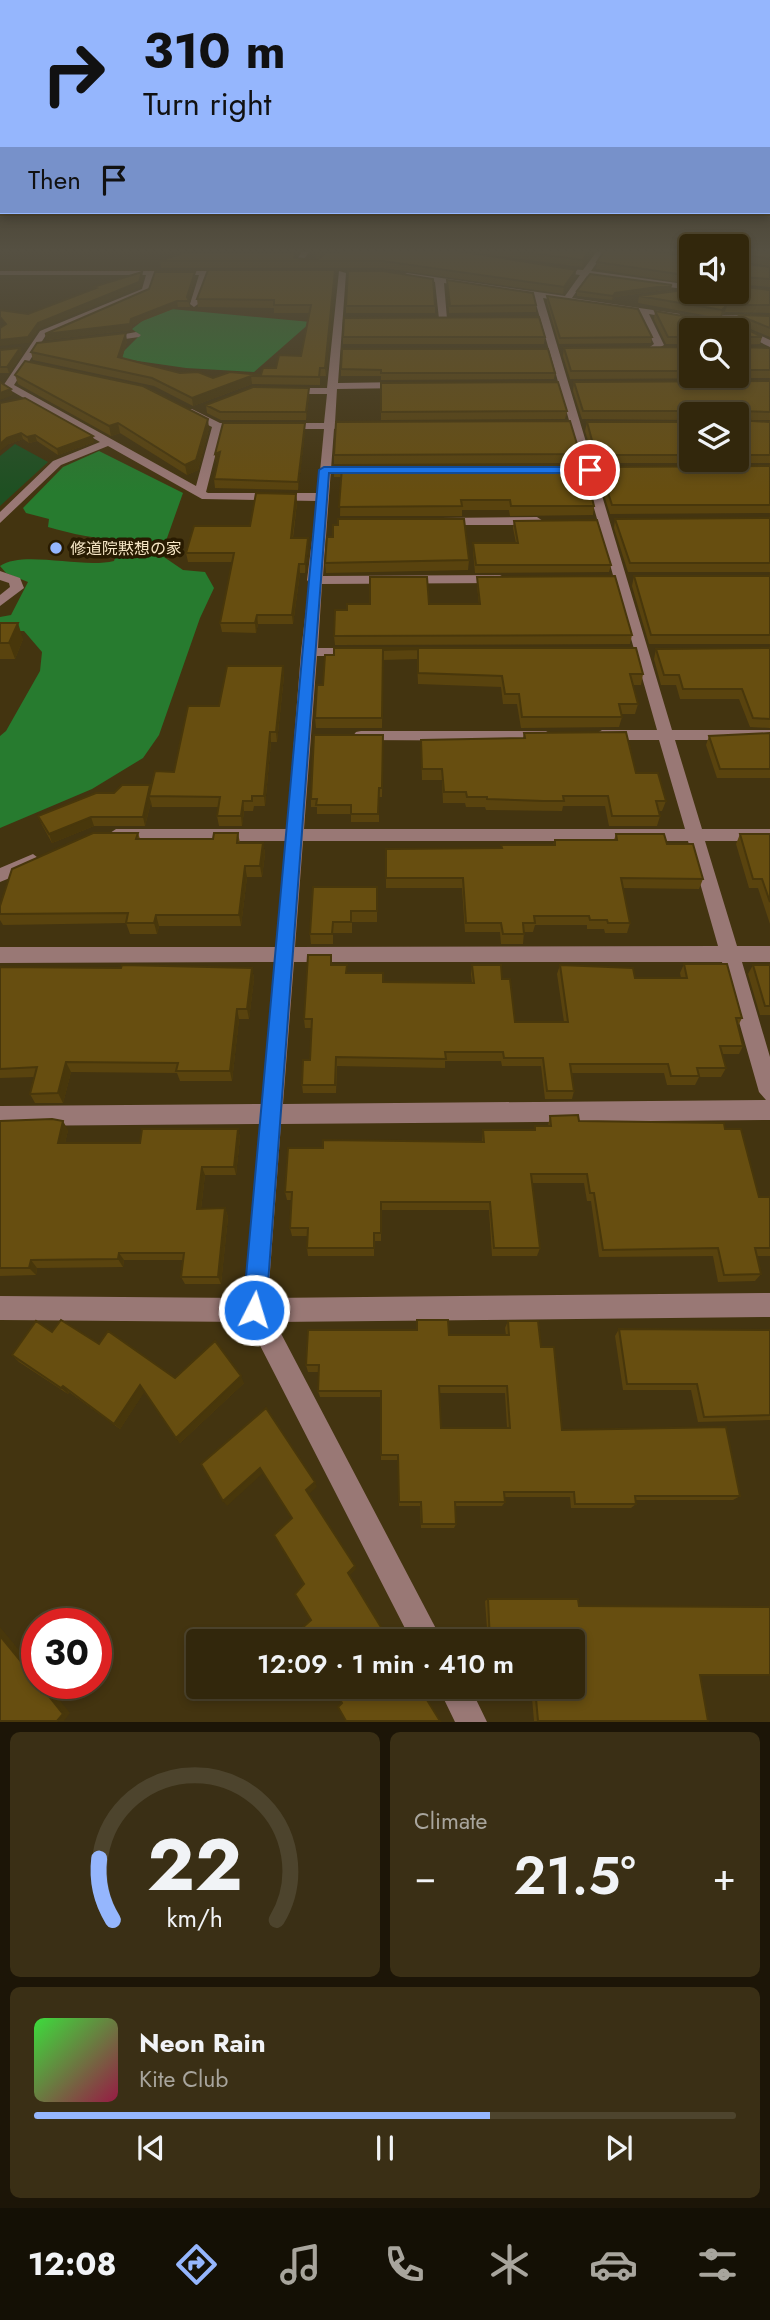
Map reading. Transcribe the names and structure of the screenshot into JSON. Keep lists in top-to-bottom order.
{
  "places": ["修道院黙想の家"],
  "page": {
    "turn": ["310 m", "Turn right"],
    "then": "Then",
    "limit": "30",
    "trip": "12:09 · 1 min · 410 m",
    "tile": "Climate",
    "heat": ["−", "21.5°", "+"],
    "song": ["Neon Rain", "Kite Club"],
    "tabs": "12:08",
    "gauge": ["22", "km/h"]
  }
}
